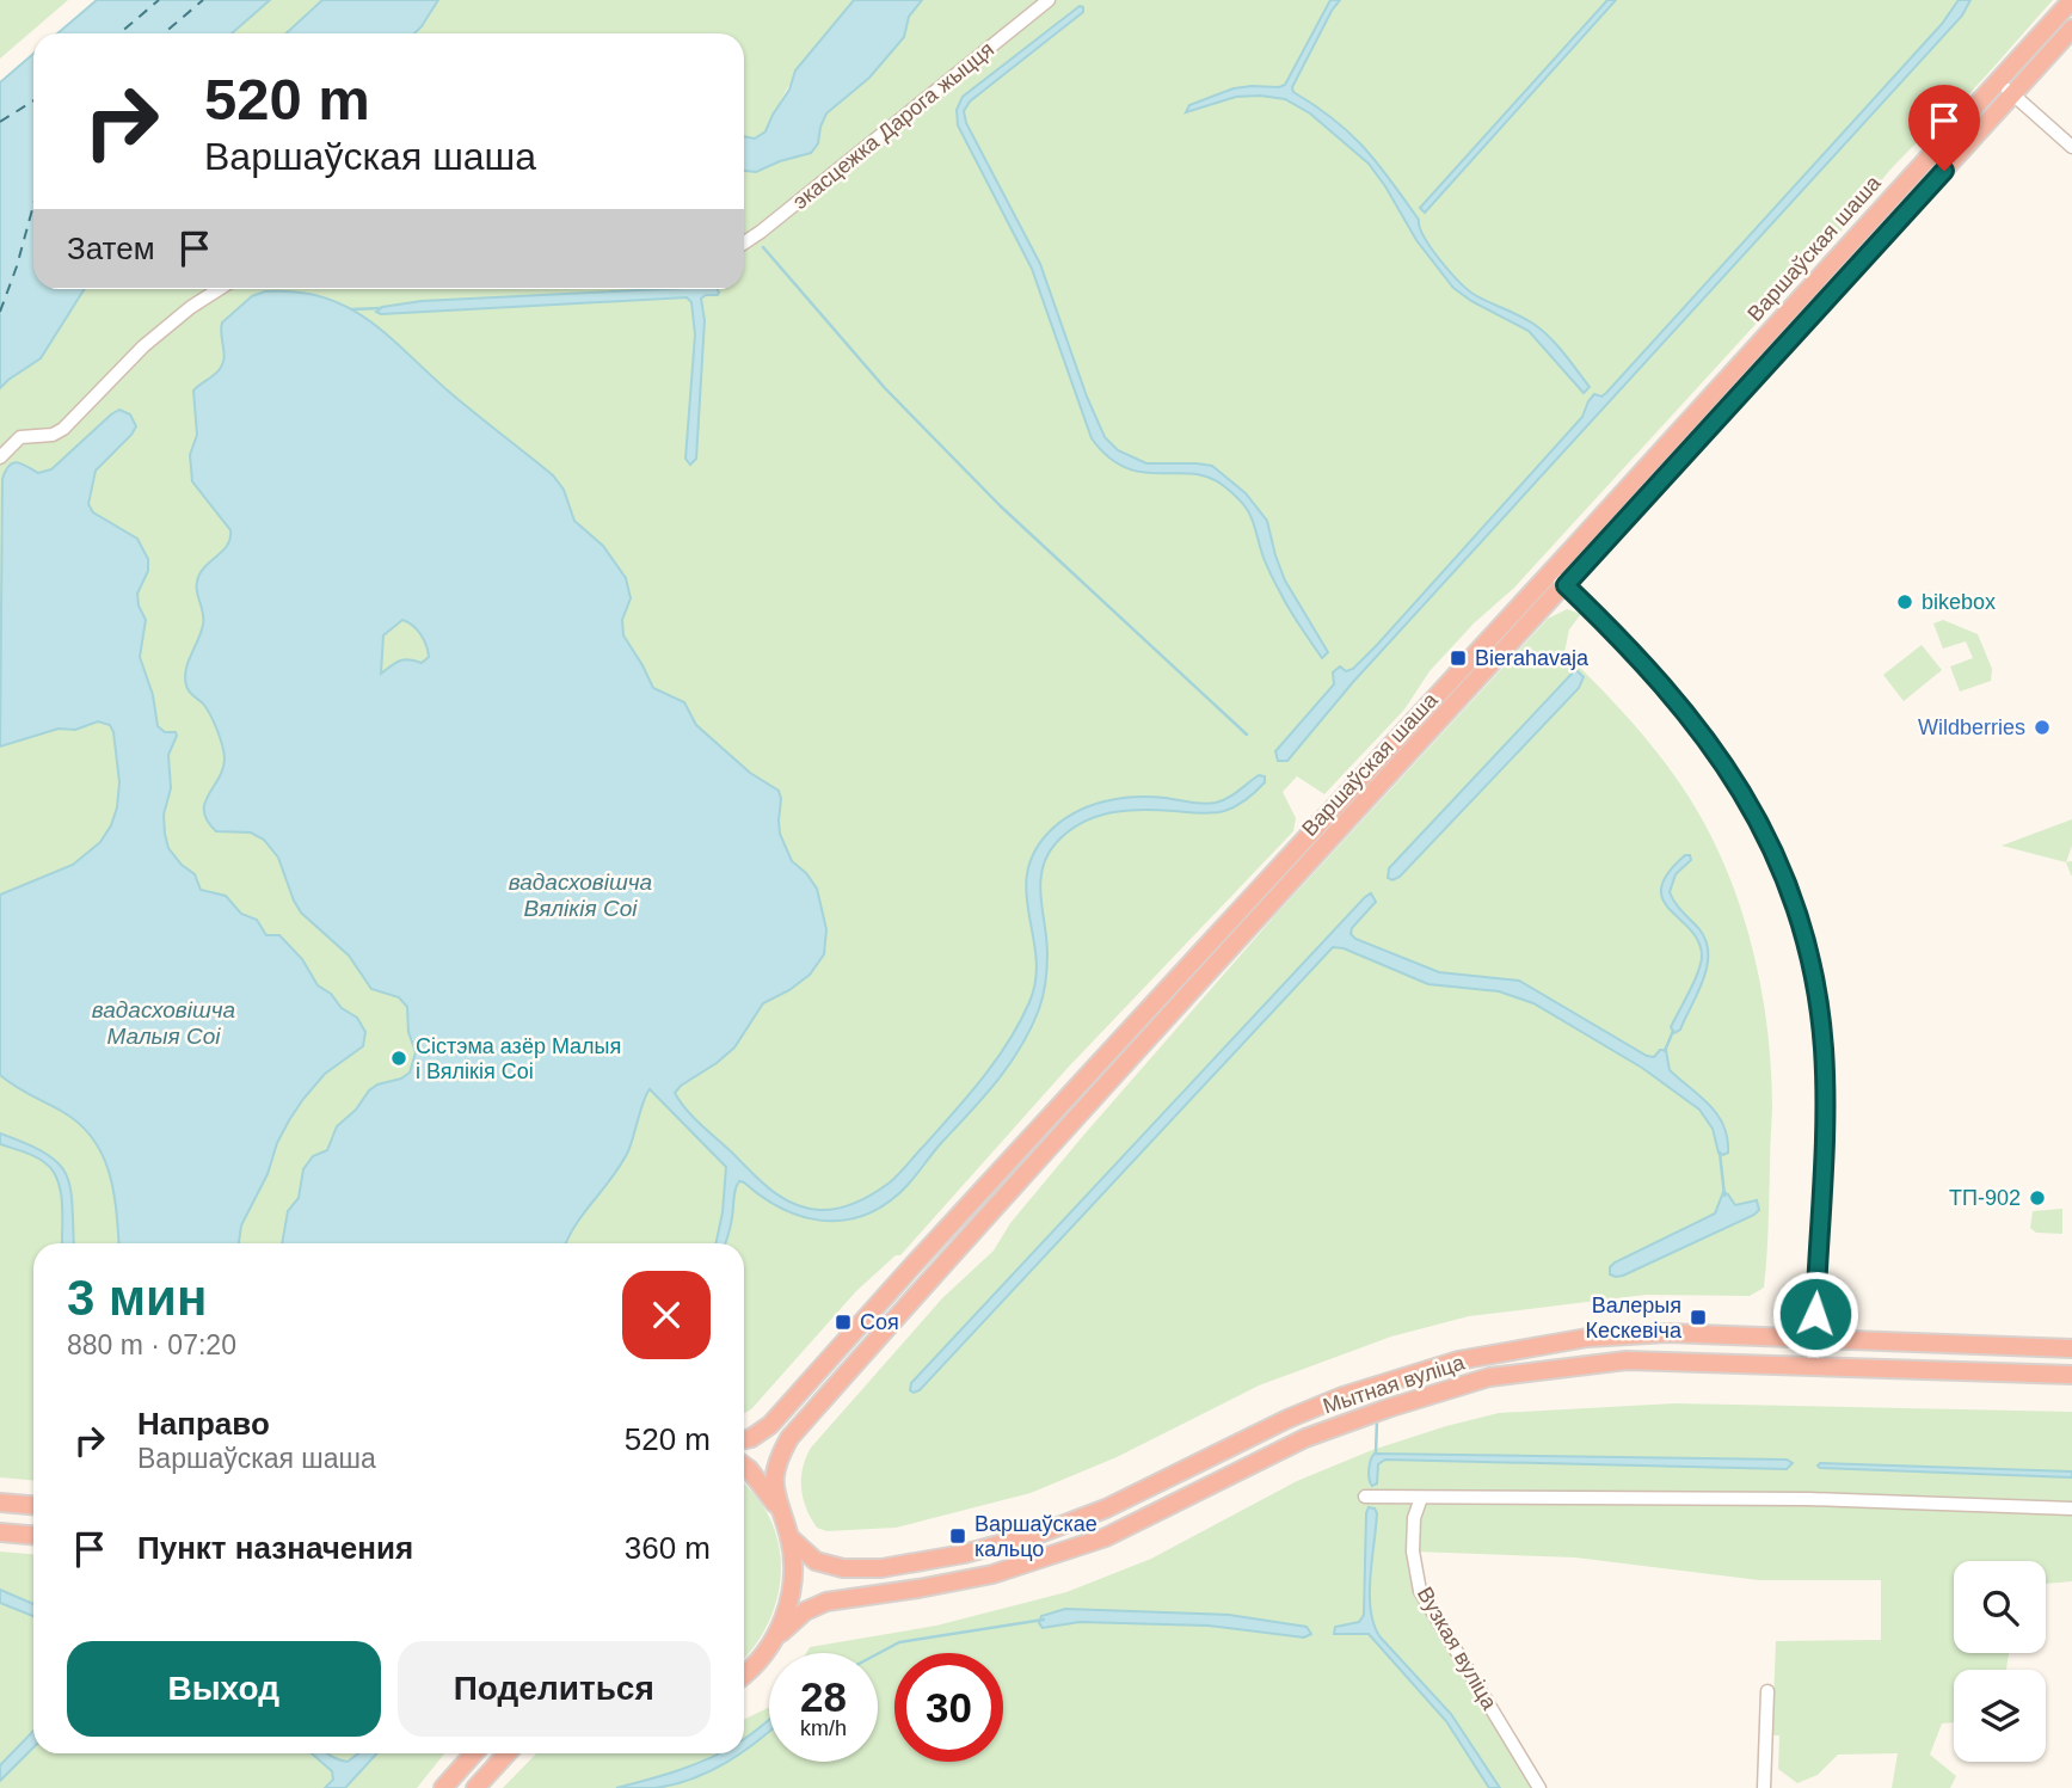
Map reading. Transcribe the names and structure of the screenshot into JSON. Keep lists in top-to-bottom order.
{
  "streets": {
    "highway": ["Варшаўская шаша", "Мытная вуліца"],
    "street": ["экасцежка Дарога жыцця", "Вузкая вуліца"]
  },
  "crossings": [
    ["Варшаўская шаша", "Мытная вуліца"]
  ],
  "water": ["вадасховішча Вялікія Соі", "вадасховішча Малыя Соі"],
  "places": {
    "other": [
      "bikebox",
      "Wildberries",
      "Сістэма азёр Малыя і Вялікія Соі",
      "ТП-902"
    ],
    "transit": [
      "Bierahavaja",
      "Валерыя Кескевіча",
      "Соя",
      "Варшаўскае кальцо"
    ]
  },
  "page": {
    "turn": ["520 m", "Варшаўская шаша"],
    "then": "Затем",
    "heading": ["3 мин", "880 m · 07:20"],
    "list": [
      {
        "name": "Направо",
        "note": "Варшаўская шаша",
        "value": "520 m"
      },
      {
        "name": "Пункт назначения",
        "value": "360 m"
      }
    ],
    "buttons": ["Выход", "Поделиться"],
    "speed": "28 km/h",
    "limit": "30"
  }
}
